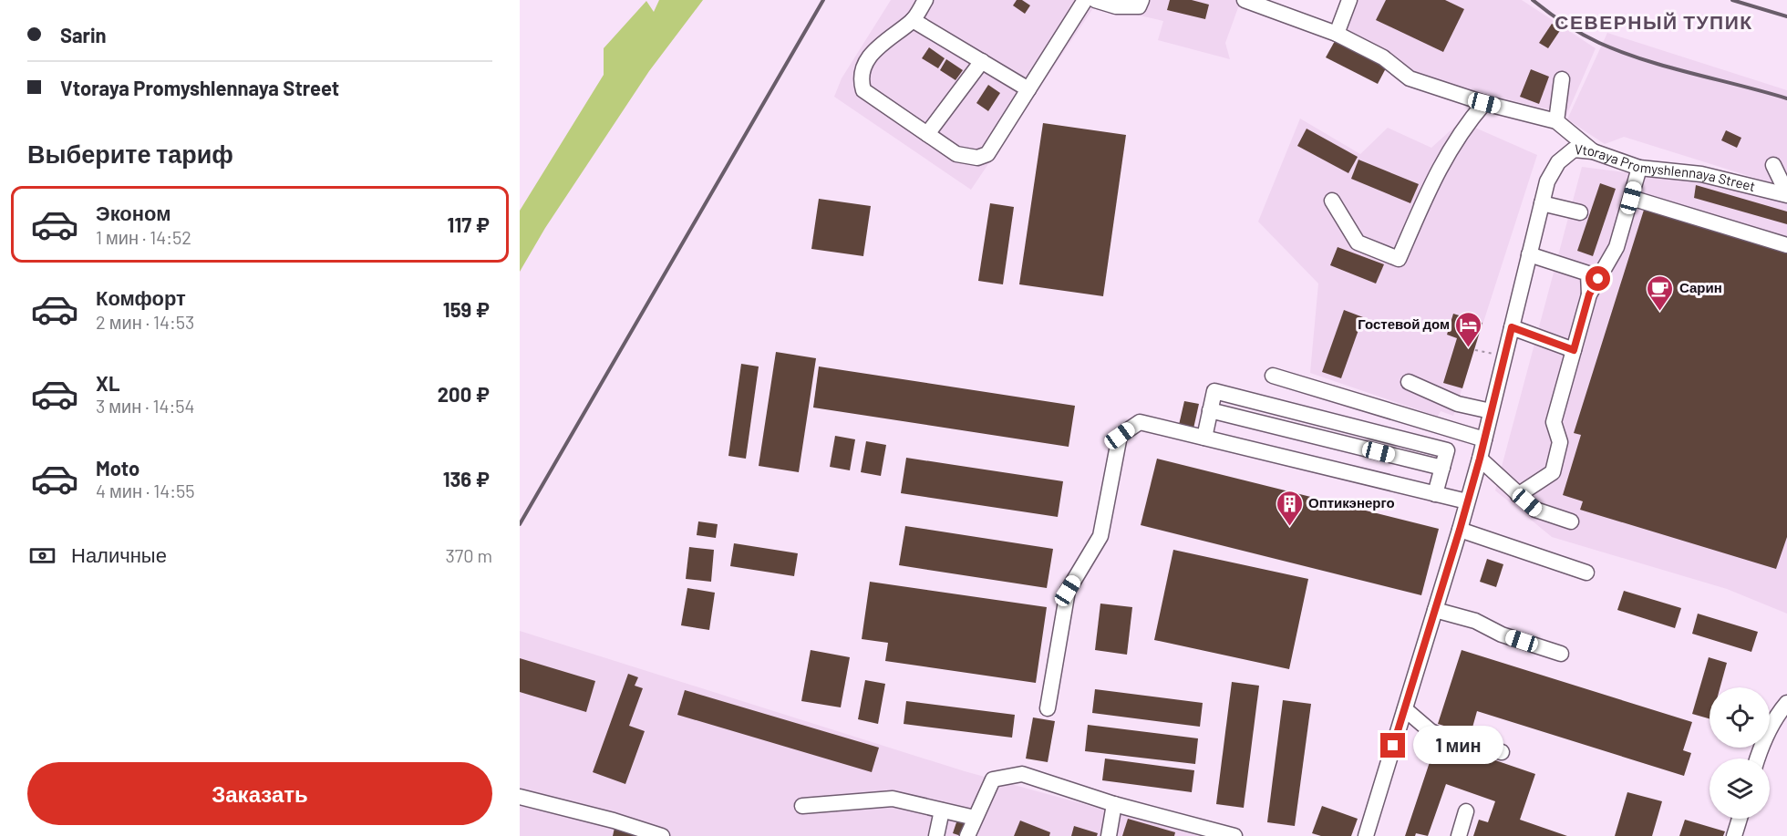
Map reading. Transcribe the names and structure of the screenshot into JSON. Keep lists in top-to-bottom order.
{
  "streets": {
    "street": ["Vtoraya Promyshlennaya Street"]
  },
  "districts": ["СЕВЕРНЫЙ ТУПИК"],
  "places": {
    "cafe": ["Сарин"],
    "hotel": ["Гостевой дом"],
    "building": ["Оптикэнерго"]
  },
  "page": {
    "banner": ["Sarin", "Vtoraya Promyshlennaya Street"],
    "heading": "Выберите тариф",
    "list": [
      {
        "name": "Эконом",
        "note": "1 мин · 14:52",
        "value": "117 ₽"
      },
      {
        "name": "Комфорт",
        "note": "2 мин · 14:53",
        "value": "159 ₽"
      },
      {
        "name": "XL",
        "note": "3 мин · 14:54",
        "value": "200 ₽"
      },
      {
        "name": "Moto",
        "note": "4 мин · 14:55",
        "value": "136 ₽"
      }
    ],
    "pay": ["Наличные", "370 m"],
    "bubble": "1 мин",
    "buttons": "Заказать"
  }
}
